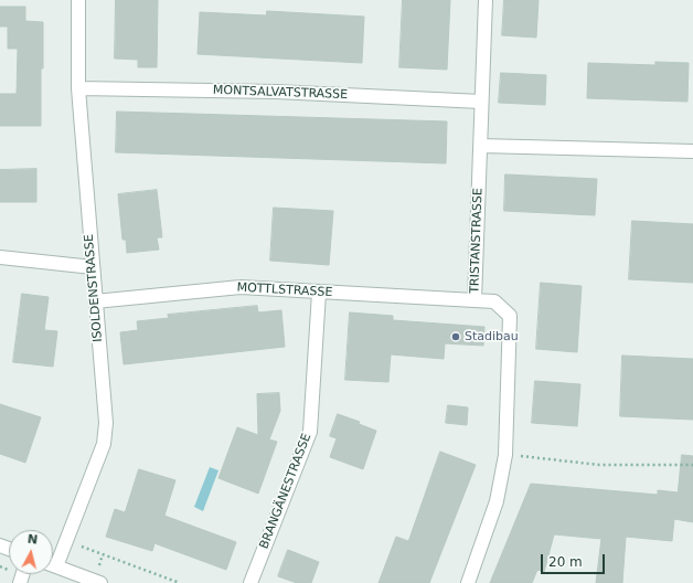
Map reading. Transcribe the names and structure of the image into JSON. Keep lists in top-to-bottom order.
{
  "streets": {
    "street": [
      "MONTSALVATSTRASSE",
      "TRISTANSTRASSE",
      "ISOLDENSTRASSE",
      "MOTTLSTRASSE",
      "BRANGÄNESTRASSE"
    ]
  },
  "crossings": [
    ["MONTSALVATSTRASSE", "TRISTANSTRASSE"],
    ["MONTSALVATSTRASSE", "ISOLDENSTRASSE"],
    ["TRISTANSTRASSE", "MOTTLSTRASSE"],
    ["ISOLDENSTRASSE", "MOTTLSTRASSE"],
    ["MOTTLSTRASSE", "BRANGÄNESTRASSE"]
  ],
  "places": ["Stadibau"],
  "scale_bar": "20 m",
  "north": "top"
}
